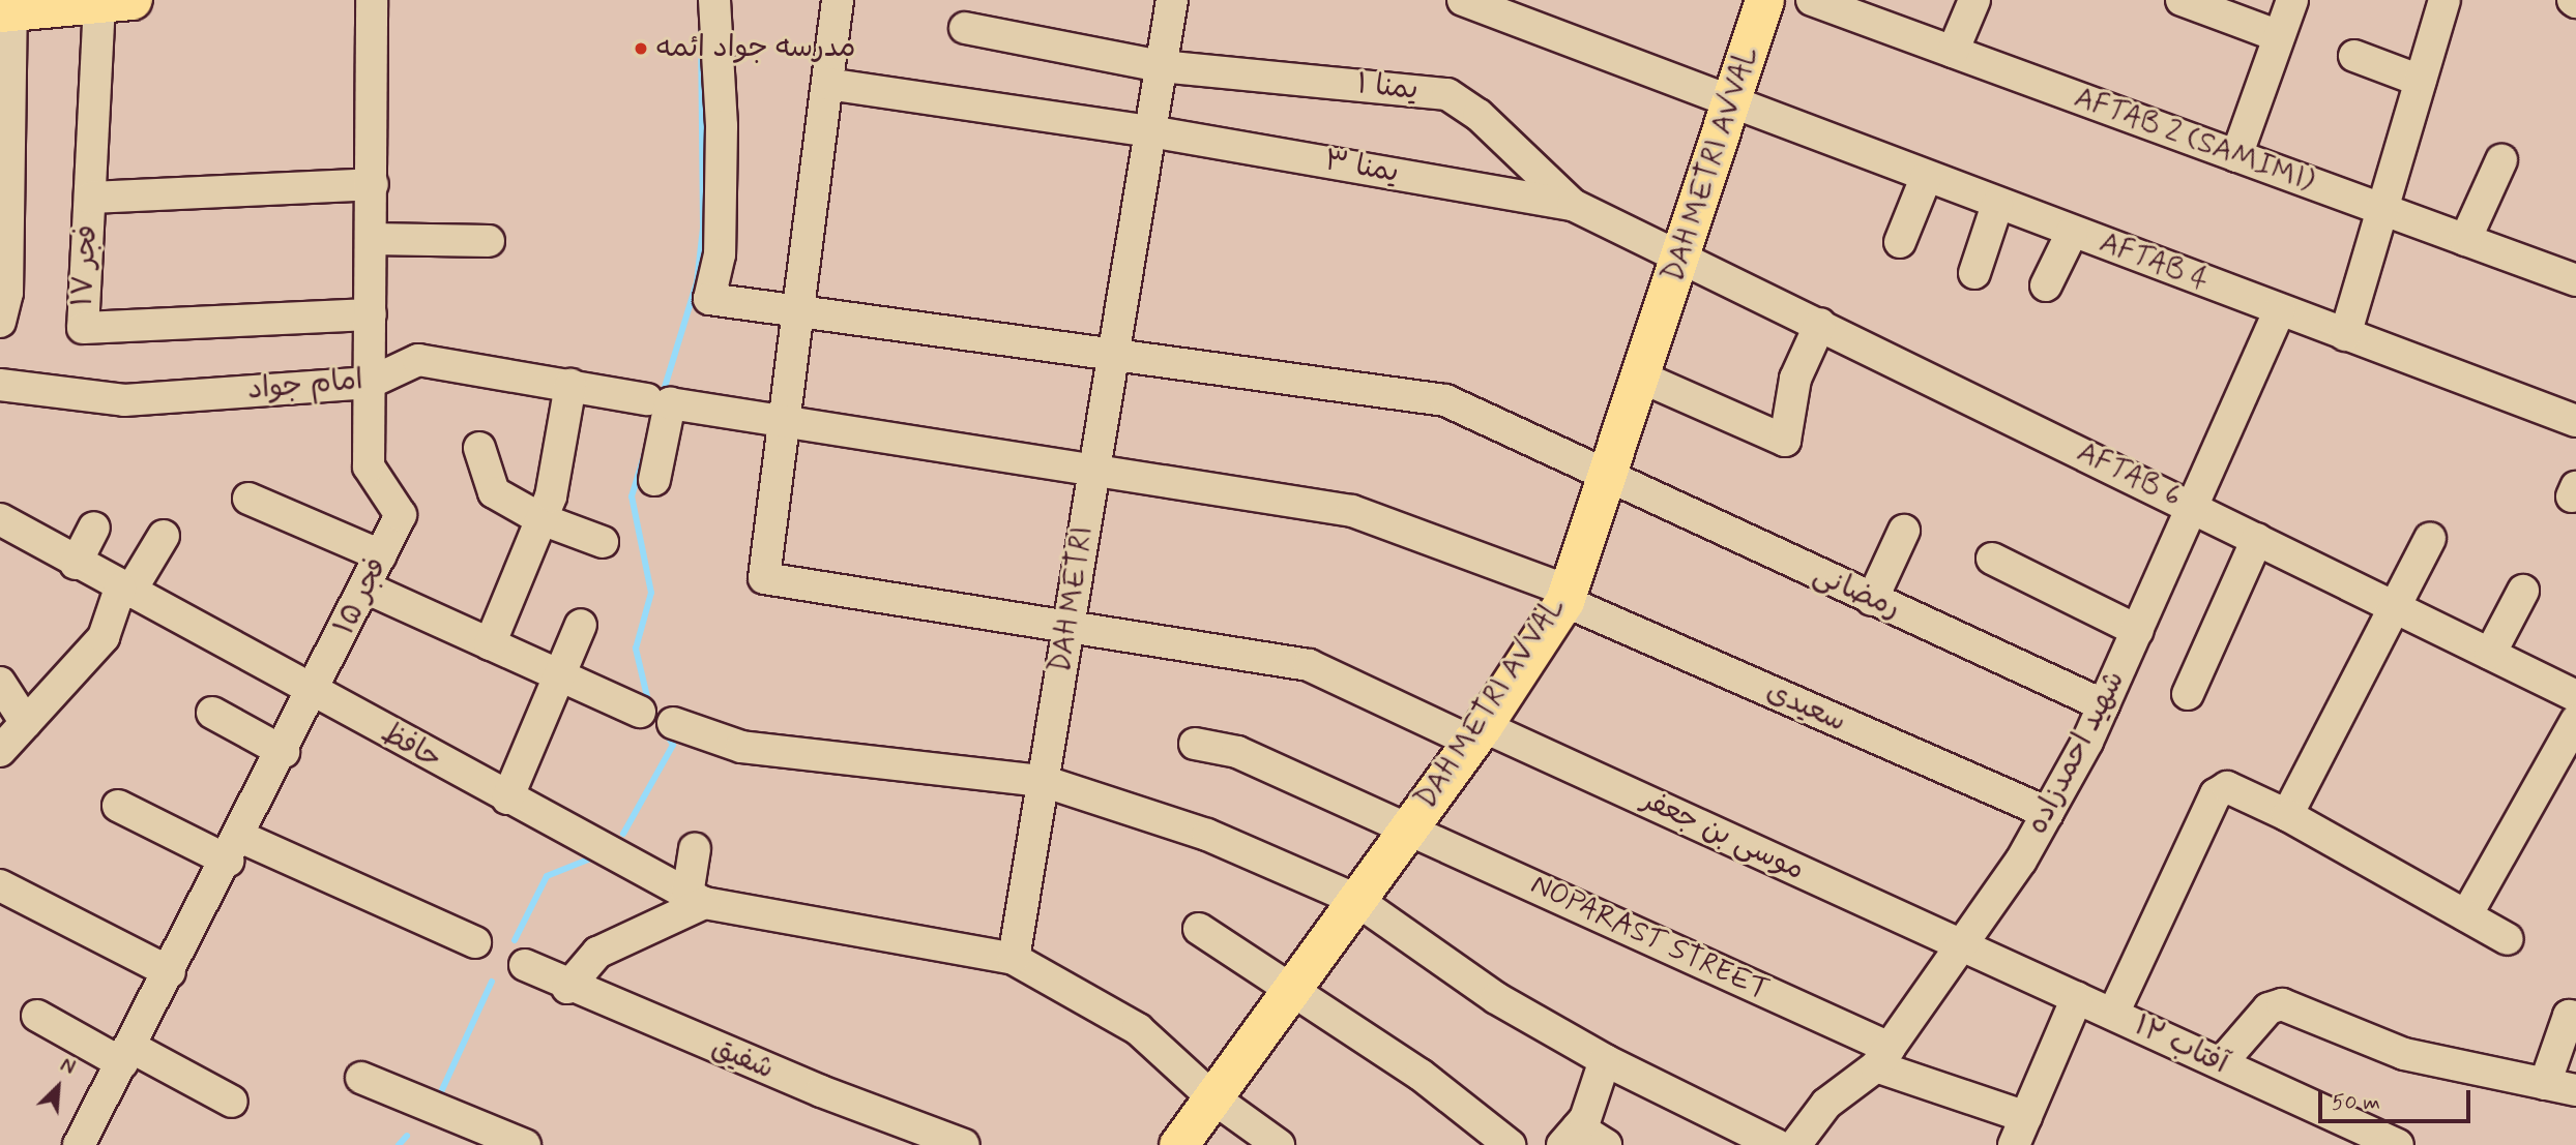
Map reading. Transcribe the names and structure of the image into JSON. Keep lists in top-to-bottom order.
{
  "streets": {
    "main road": ["DAH METRI AVVAL"],
    "street": [
      "یمنا ۱",
      "AFTAB 2 (SAMIMI)",
      "یمنا ۳",
      "AFTAB 4",
      "فجر ۱۷",
      "امام جواد",
      "AFTAB 6",
      "رمضانی",
      "فجر ۱۵",
      "DAH METRI",
      "سعیدی",
      "حافظ",
      "شهید احمدزاده",
      "موسی بن جعفر",
      "NOPARAST STREET",
      "آفتاب ۱۲",
      "شفیق"
    ]
  },
  "crossings": [
    ["یمنا ۱", "یمنا ۳"],
    ["یمنا ۱", "AFTAB 6"],
    ["یمنا ۱", "DAH METRI"],
    ["DAH METRI AVVAL", "AFTAB 4"],
    ["DAH METRI AVVAL", "AFTAB 6"],
    ["DAH METRI AVVAL", "رمضانی"],
    ["DAH METRI AVVAL", "سعیدی"],
    ["DAH METRI AVVAL", "موسی بن جعفر"],
    ["DAH METRI AVVAL", "NOPARAST STREET"],
    ["یمنا ۳", "AFTAB 6"],
    ["یمنا ۳", "DAH METRI"],
    ["AFTAB 4", "شهید احمدزاده"],
    ["فجر ۱۷", "فجر ۱۵"],
    ["امام جواد", "فجر ۱۵"],
    ["امام جواد", "DAH METRI"],
    ["امام جواد", "سعیدی"],
    ["امام جواد", "موسی بن جعفر"],
    ["AFTAB 6", "شهید احمدزاده"],
    ["رمضانی", "DAH METRI"],
    ["رمضانی", "شهید احمدزاده"],
    ["فجر ۱۵", "حافظ"],
    ["DAH METRI", "سعیدی"],
    ["DAH METRI", "حافظ"],
    ["DAH METRI", "موسی بن جعفر"],
    ["سعیدی", "شهید احمدزاده"],
    ["شهید احمدزاده", "موسی بن جعفر"],
    ["شهید احمدزاده", "NOPARAST STREET"],
    ["شهید احمدزاده", "آفتاب ۱۲"],
    ["موسی بن جعفر", "آفتاب ۱۲"]
  ],
  "places": ["مدرسه جواد ائمه"],
  "scale_bar": "50 m",
  "north": "top right"
}
